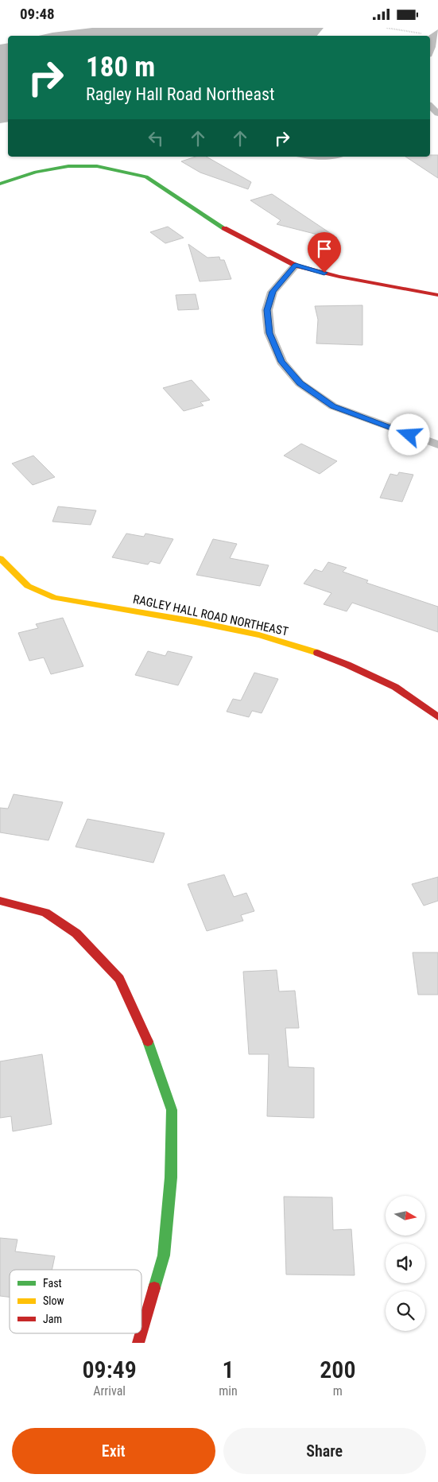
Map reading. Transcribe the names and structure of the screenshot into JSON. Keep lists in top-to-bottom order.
{
  "streets": {
    "street": ["RAGLEY HALL ROAD NORTHEAST"]
  },
  "legend": ["Fast", "Slow", "Jam"],
  "north": "right",
  "page": {
    "status": "09:48",
    "turn": ["180 m", "Ragley Hall Road Northeast"],
    "eta": [
      "09:49",
      "Arrival",
      "1",
      "min",
      "200",
      "m"
    ],
    "buttons": ["Exit", "Share"]
  }
}
